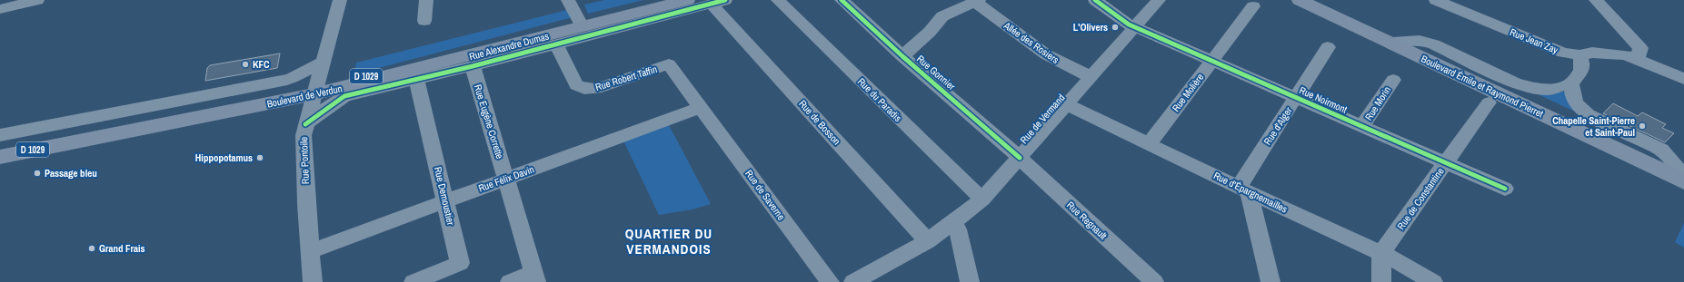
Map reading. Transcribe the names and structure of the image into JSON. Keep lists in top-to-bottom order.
{
  "streets": {
    "main road": ["D 1029", "Boulevard Émile et Raymond Pierret", "Boulevard de Verdun"],
    "street": [
      "Rue Jean Zay",
      "Allée des Rosiers",
      "Rue Alexandre Dumas",
      "Rue Gonnier",
      "Rue Robert Taffin",
      "Rue Molière",
      "Rue du Paradis",
      "Rue Noirmont",
      "Rue Morin",
      "Rue de Vermand",
      "Rue Eugène Corrette",
      "Rue de Bosson",
      "Rue d'Alger",
      "Rue Pontoile",
      "Rue Félix Davin",
      "Rue d'Épargnemailles",
      "Rue de Saverne",
      "Rue Demoustier",
      "Rue de Constantine",
      "Rue Regnault"
    ]
  },
  "crossings": [
    ["Allée des Rosiers", "Rue de Vermand"],
    ["Rue Alexandre Dumas", "Rue Robert Taffin"],
    ["Rue Alexandre Dumas", "Rue Eugène Corrette"],
    ["Rue Alexandre Dumas", "Rue de Bosson"],
    ["Rue Alexandre Dumas", "Rue Pontoile"],
    ["Rue Alexandre Dumas", "Rue Demoustier"],
    ["Rue Gonnier", "Rue de Vermand"],
    ["Rue Gonnier", "Rue Regnault"],
    ["D 1029", "Boulevard de Verdun"],
    ["D 1029", "Rue Pontoile"],
    ["Rue Robert Taffin", "Rue Félix Davin"],
    ["Rue Robert Taffin", "Rue de Saverne"],
    ["Rue Molière", "Rue Noirmont"],
    ["Rue Molière", "Rue d'Épargnemailles"],
    ["Boulevard de Verdun", "Rue Pontoile"],
    ["Rue du Paradis", "Rue de Vermand"],
    ["Rue Noirmont", "Rue Morin"],
    ["Rue Noirmont", "Rue de Vermand"],
    ["Rue Noirmont", "Rue d'Alger"],
    ["Rue Noirmont", "Rue de Constantine"],
    ["Rue de Vermand", "Rue de Bosson"],
    ["Rue de Vermand", "Rue d'Épargnemailles"],
    ["Rue de Vermand", "Rue Regnault"],
    ["Rue Eugène Corrette", "Rue Félix Davin"],
    ["Rue d'Alger", "Rue d'Épargnemailles"],
    ["Rue Pontoile", "Rue Félix Davin"],
    ["Rue Félix Davin", "Rue de Saverne"],
    ["Rue Félix Davin", "Rue Demoustier"],
    ["Rue d'Épargnemailles", "Rue de Constantine"]
  ],
  "districts": ["QUARTIER DU VERMANDOIS"],
  "places": [
    "L'Olivers",
    "KFC",
    "Chapelle Saint-Pierre et Saint-Paul",
    "Hippopotamus",
    "Passage bleu",
    "Grand Frais"
  ]
}
